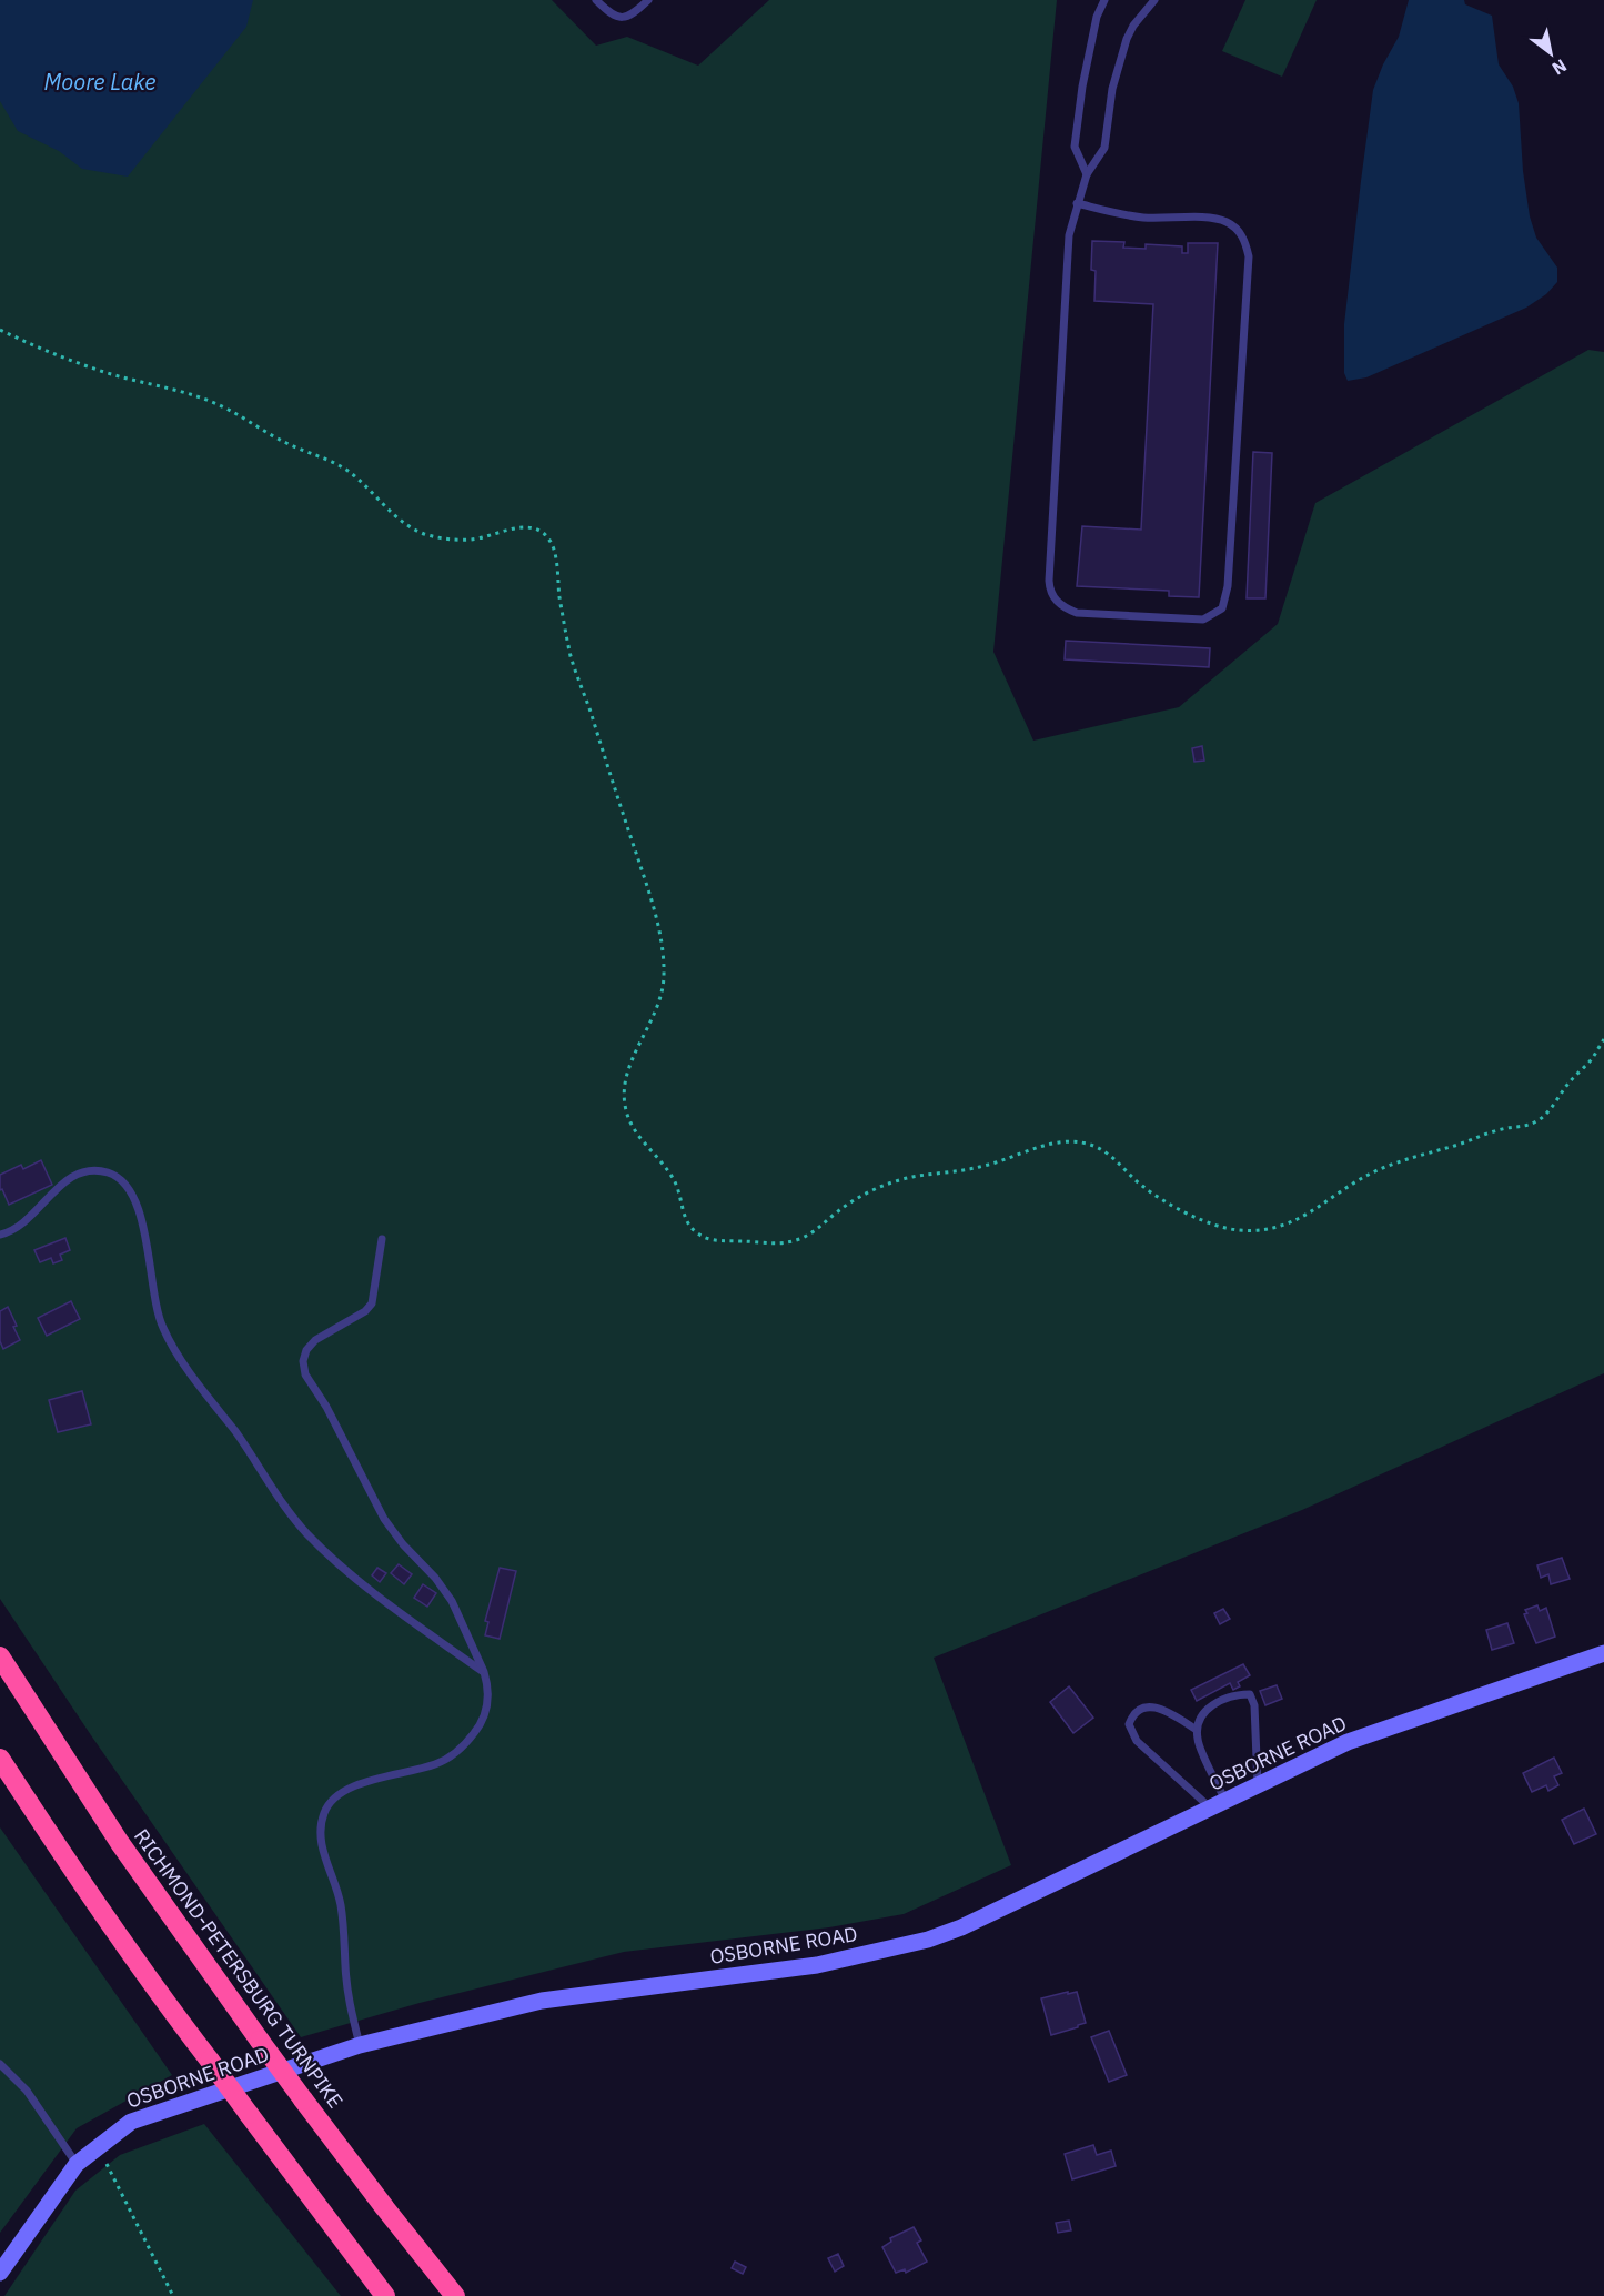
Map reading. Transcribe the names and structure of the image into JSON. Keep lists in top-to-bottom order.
{
  "streets": {
    "highway": ["RICHMOND-PETERSBURG TURNPIKE"],
    "street": ["OSBORNE ROAD"]
  },
  "water": ["Moore Lake"],
  "north": "bottom right"
}
